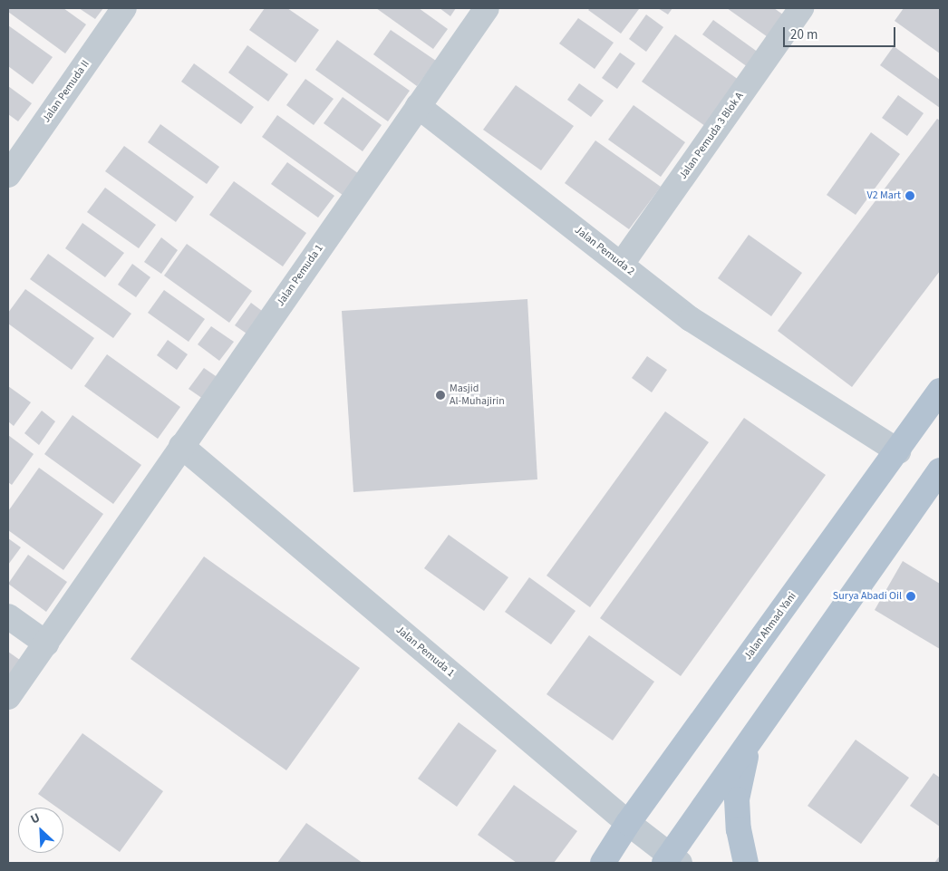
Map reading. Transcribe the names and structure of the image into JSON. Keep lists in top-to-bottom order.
{
  "streets": {
    "main road": ["Jalan Ahmad Yani"],
    "street": [
      "Jalan Pemuda II",
      "Jalan Pemuda 3 Blok A",
      "Jalan Pemuda 2",
      "Jalan Pemuda 1"
    ]
  },
  "crossings": [
    ["Jalan Pemuda 3 Blok A", "Jalan Pemuda 2"],
    ["Jalan Pemuda 2", "Jalan Pemuda 1"],
    ["Jalan Pemuda 2", "Jalan Ahmad Yani"],
    ["Jalan Pemuda 1", "Jalan Ahmad Yani"]
  ],
  "places": ["V2 Mart", "Masjid Al-Muhajirin", "Surya Abadi Oil"],
  "scale_bar": "20 m",
  "north": "top left"
}
